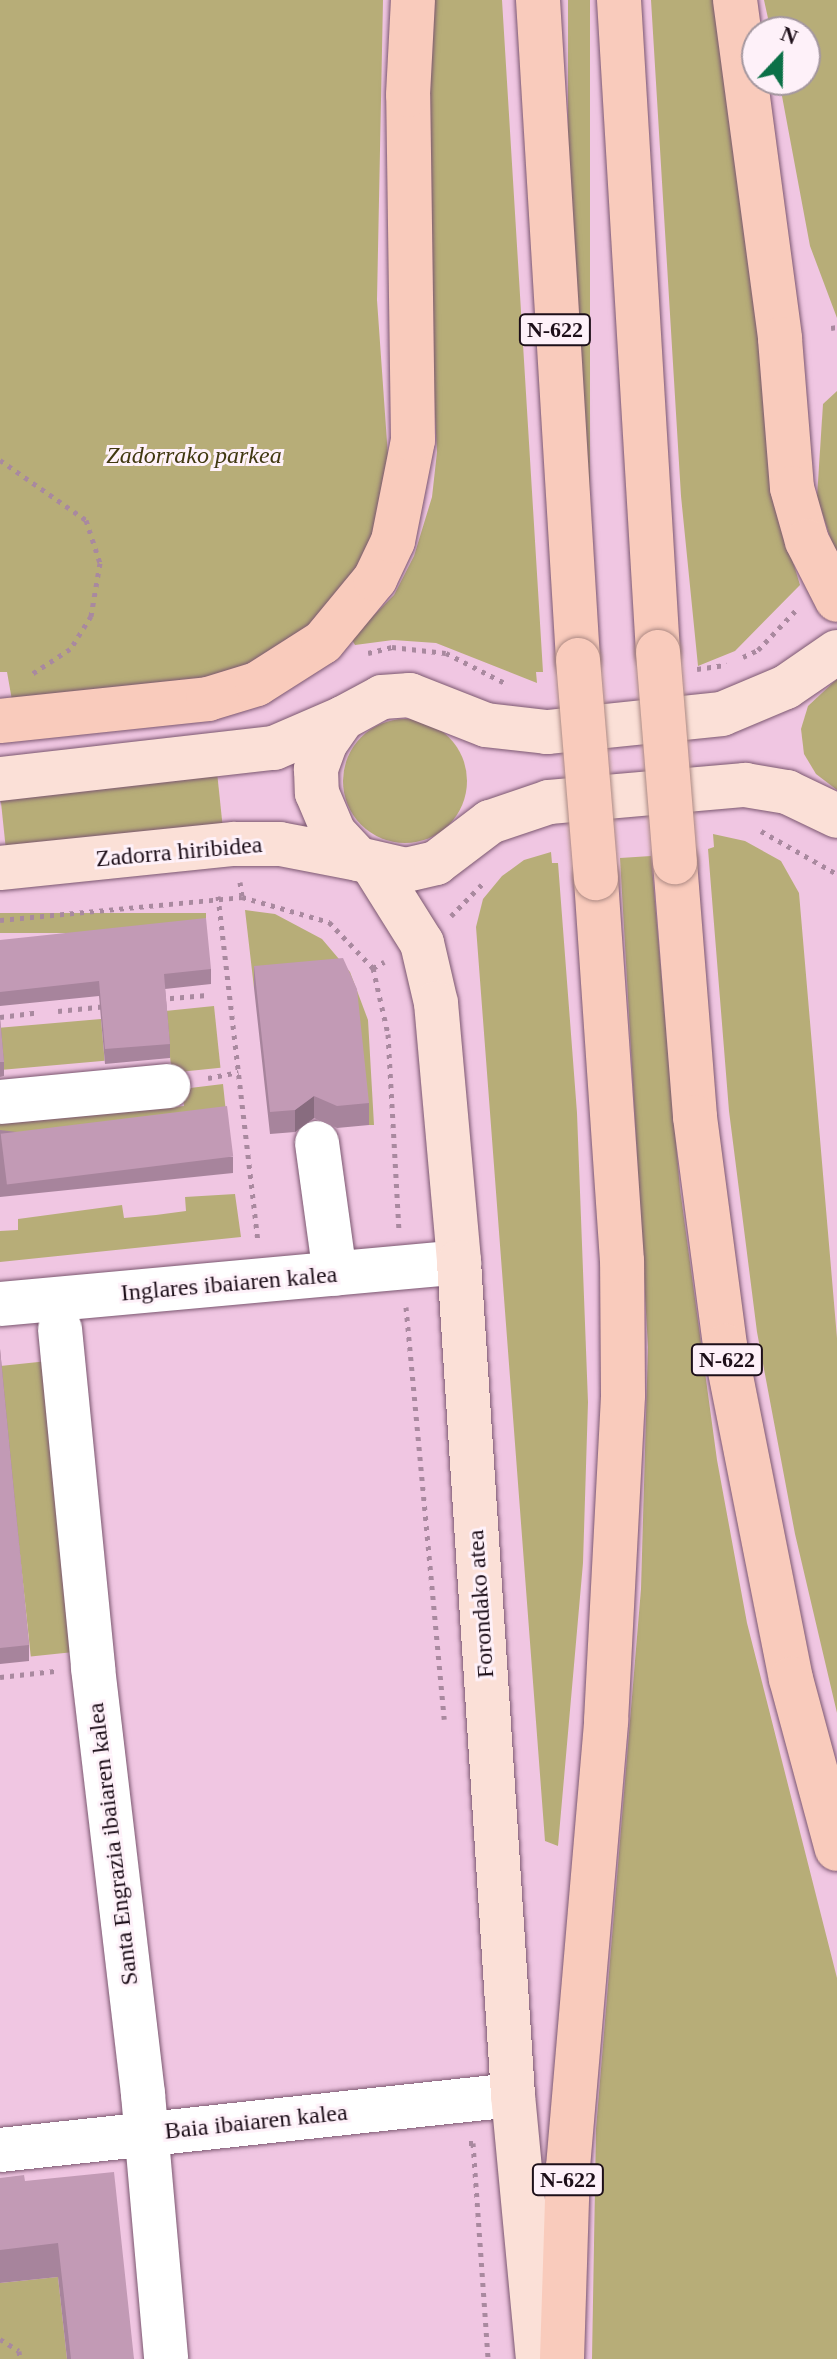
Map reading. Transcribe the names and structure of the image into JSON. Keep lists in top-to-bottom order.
{
  "streets": {
    "highway": ["N-622"],
    "main road": ["Zadorra hiribidea", "Forondako atea"],
    "street": ["Inglares ibaiaren kalea", "Santa Engrazia ibaiaren kalea", "Baia ibaiaren kalea"]
  },
  "crossings": [
    ["Zadorra hiribidea", "Forondako atea"],
    ["Inglares ibaiaren kalea", "Forondako atea"],
    ["Forondako atea", "Baia ibaiaren kalea"],
    ["Santa Engrazia ibaiaren kalea", "Baia ibaiaren kalea"]
  ],
  "parks": ["Zadorrako parkea"],
  "north": "top"
}
